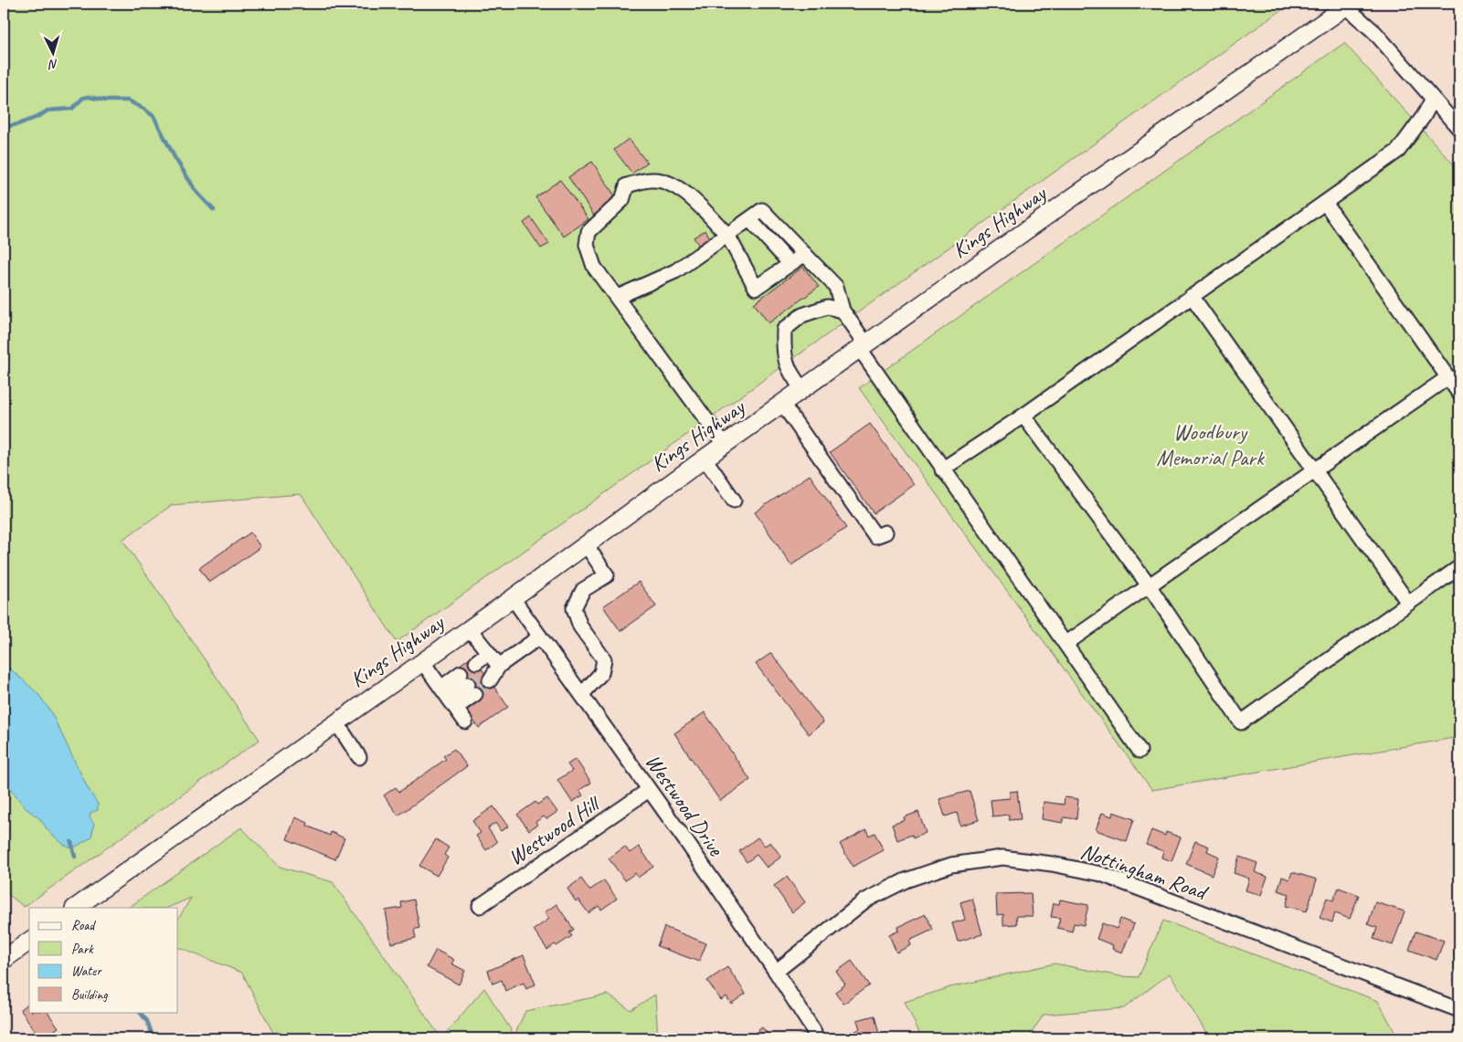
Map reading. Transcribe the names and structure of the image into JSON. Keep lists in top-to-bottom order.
{
  "streets": {
    "main road": ["Kings Highway"],
    "street": ["Westwood Drive", "Westwood Hill", "Nottingham Road"]
  },
  "crossings": [
    ["Kings Highway", "Westwood Drive"],
    ["Westwood Drive", "Westwood Hill"],
    ["Westwood Drive", "Nottingham Road"]
  ],
  "parks": ["Woodbury Memorial Park"],
  "legend": [
    "Road",
    "Park",
    "Water",
    "Building"
  ],
  "north": "bottom"
}
